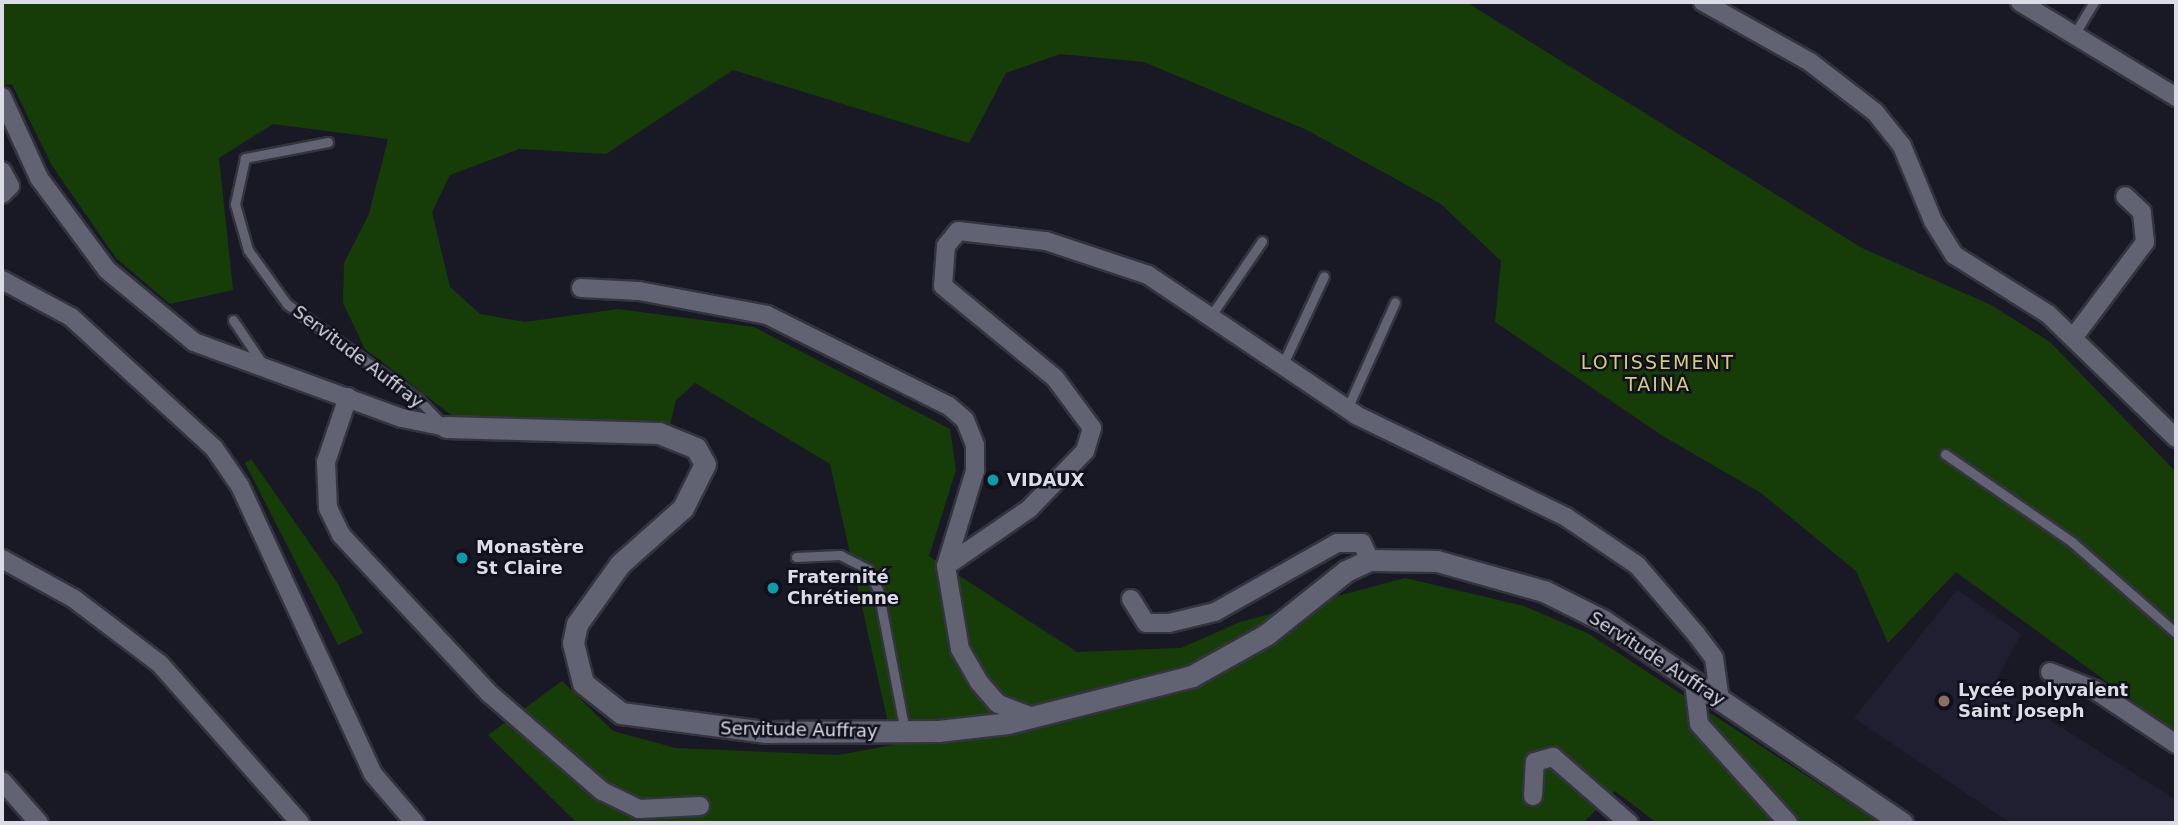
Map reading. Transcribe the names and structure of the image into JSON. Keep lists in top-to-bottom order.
{
  "streets": {
    "street": ["Servitude Auffray"]
  },
  "districts": ["LOTISSEMENT TAINA"],
  "places": [
    "VIDAUX",
    "Monastère St Claire",
    "Fraternité Chrétienne",
    "Lycée polyvalent Saint Joseph"
  ]
}
